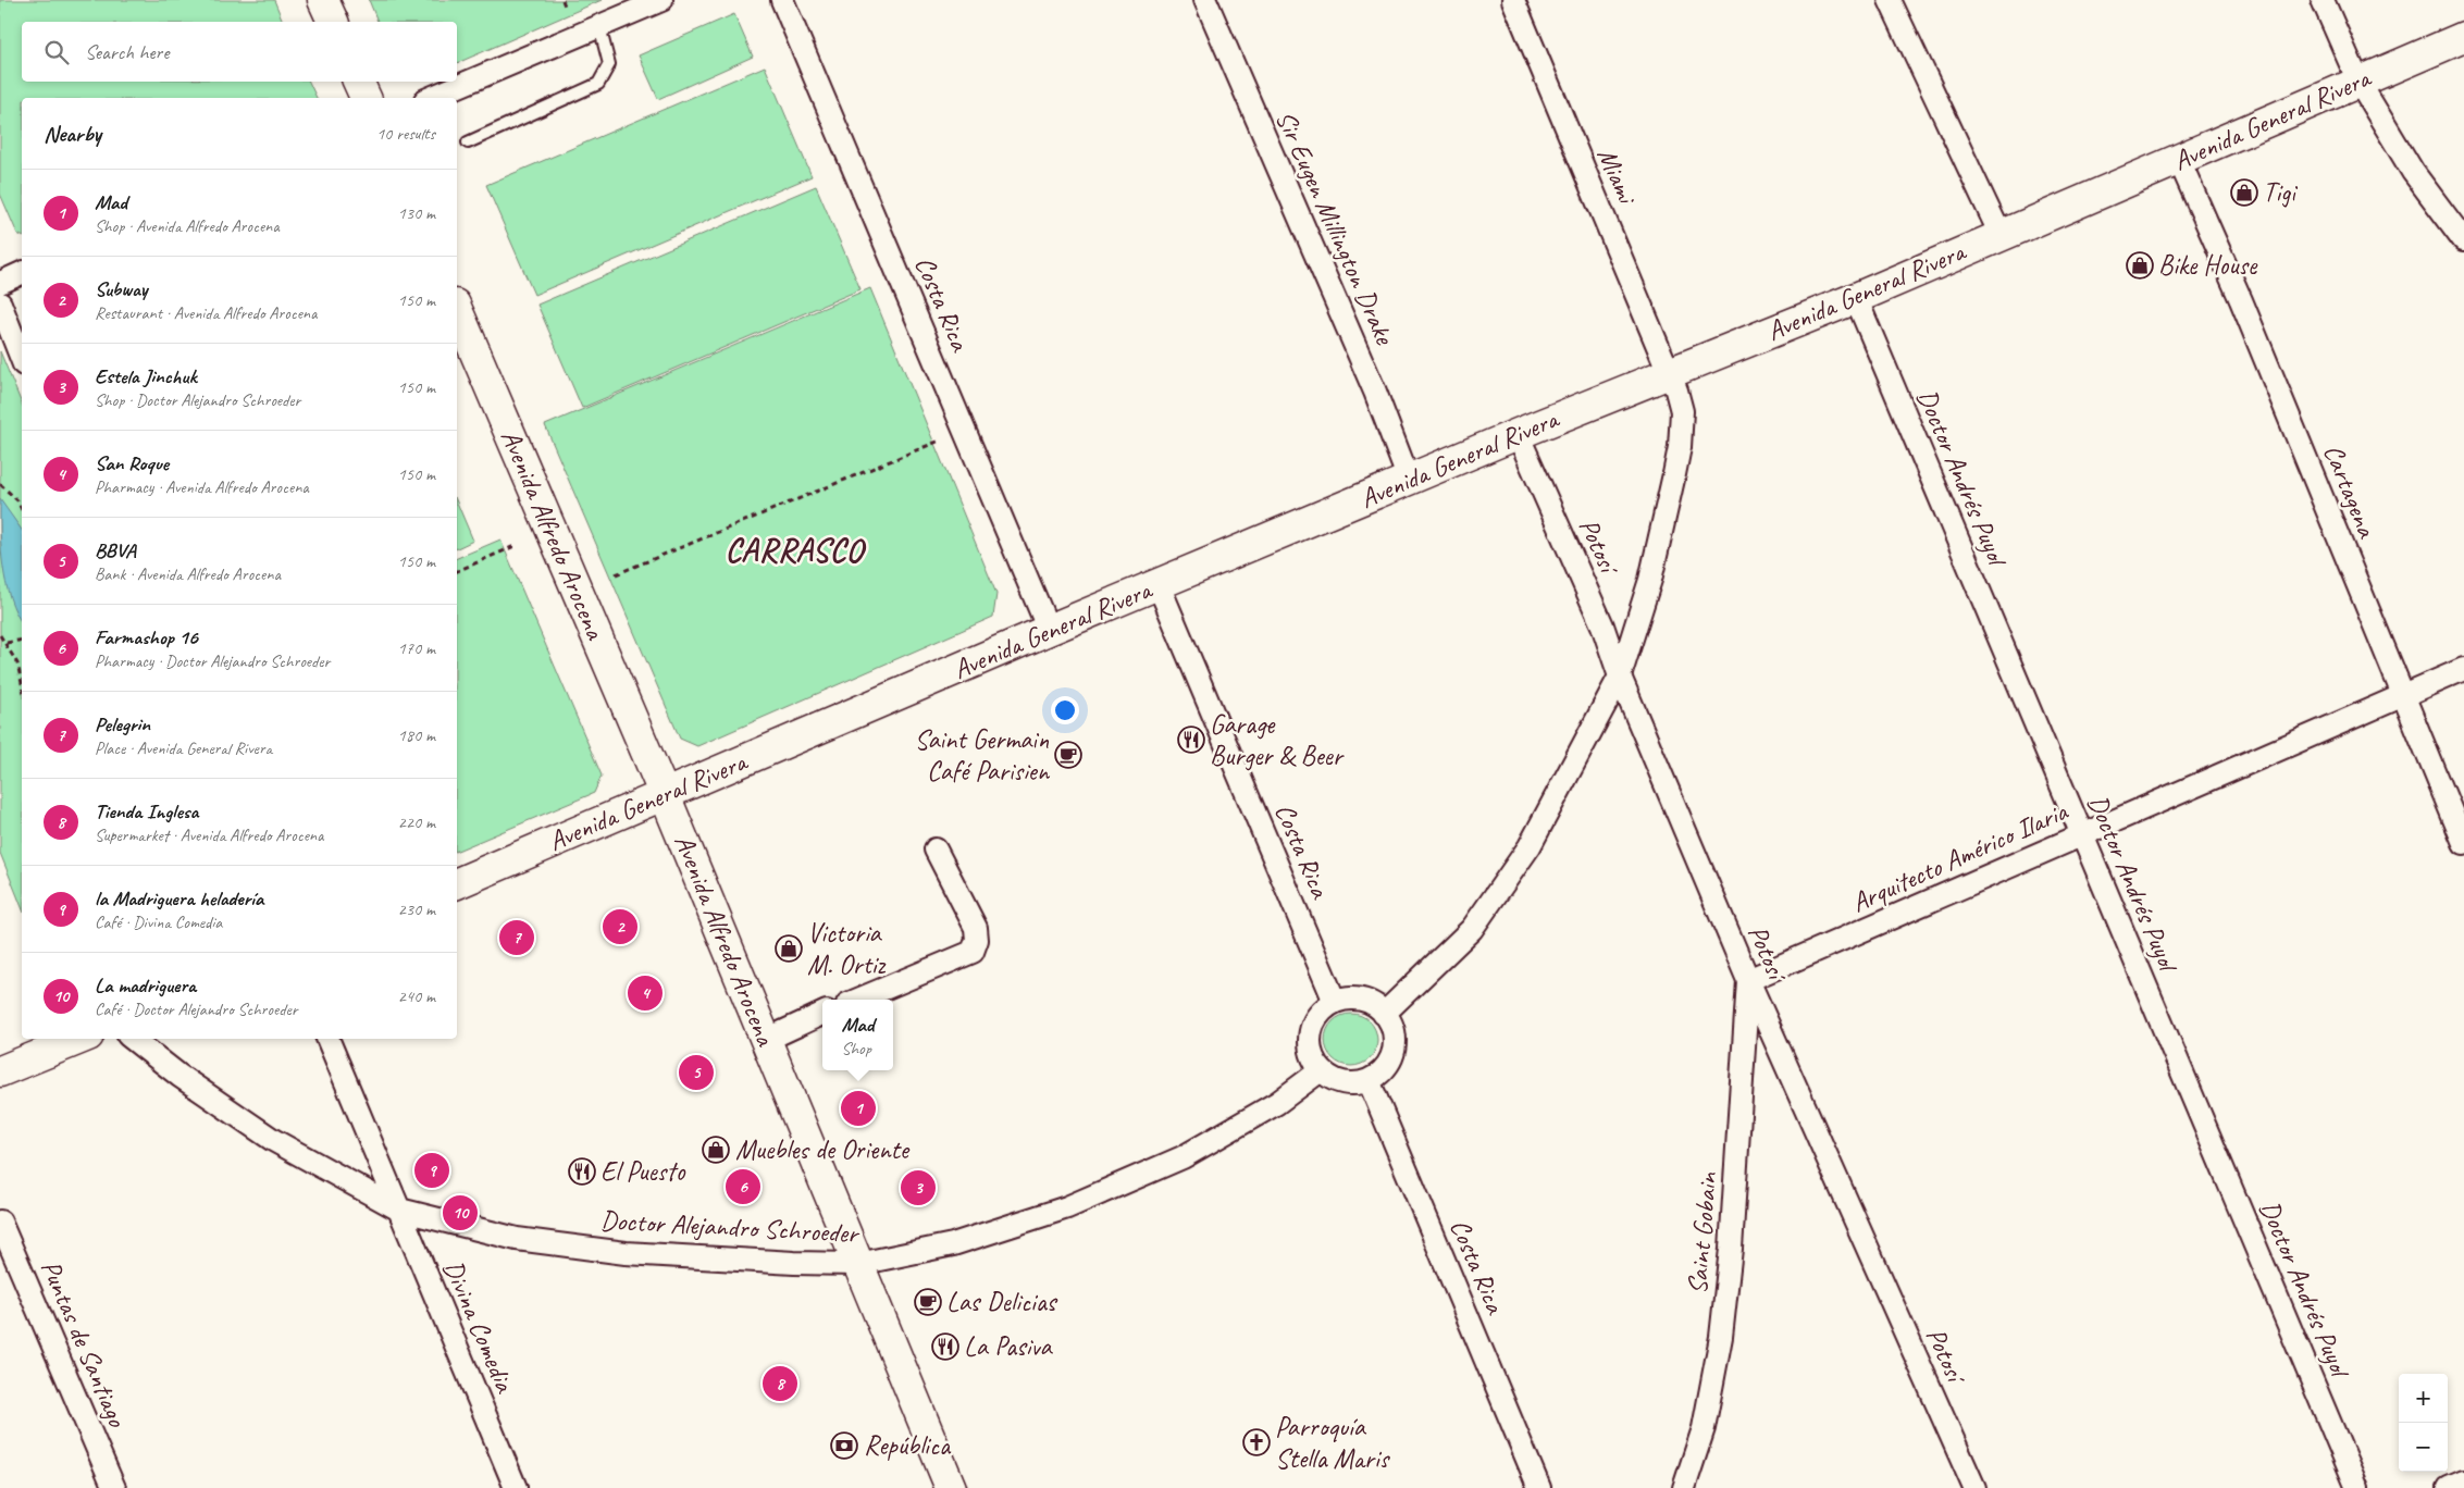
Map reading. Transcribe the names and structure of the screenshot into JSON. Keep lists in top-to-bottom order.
{
  "streets": {
    "main road": ["Avenida General Rivera", "Avenida Alfredo Arocena"],
    "street": [
      "Miami",
      "Sir Eugen Millington Drake",
      "Costa Rica",
      "Doctor Andrés Puyol",
      "Cartagena",
      "Potosí",
      "Arquitecto Américo Ilaria",
      "Doctor Alejandro Schroeder",
      "Saint Gobain",
      "Divina Comedia",
      "Puntas de Santiago"
    ]
  },
  "crossings": [
    ["Avenida General Rivera", "Miami"],
    ["Avenida General Rivera", "Sir Eugen Millington Drake"],
    ["Avenida General Rivera", "Costa Rica"],
    ["Avenida General Rivera", "Doctor Andrés Puyol"],
    ["Avenida General Rivera", "Cartagena"],
    ["Avenida General Rivera", "Avenida Alfredo Arocena"],
    ["Avenida General Rivera", "Potosí"],
    ["Costa Rica", "Doctor Alejandro Schroeder"],
    ["Doctor Andrés Puyol", "Arquitecto Américo Ilaria"],
    ["Cartagena", "Arquitecto Américo Ilaria"],
    ["Avenida Alfredo Arocena", "Doctor Alejandro Schroeder"],
    ["Potosí", "Arquitecto Américo Ilaria"],
    ["Potosí", "Saint Gobain"],
    ["Arquitecto Américo Ilaria", "Saint Gobain"],
    ["Doctor Alejandro Schroeder", "Divina Comedia"]
  ],
  "districts": ["CARRASCO"],
  "places": {
    "shop": [
      "Tigi",
      "Bike House",
      "Victoria M. Ortiz",
      "Muebles de Oriente"
    ],
    "restaurant": ["Garage Burger & Beer", "El Puesto", "La Pasiva"],
    "cafe": ["Saint Germain Café Parisien", "Las Delicias"],
    "church": ["Parroquía Stella Maris"],
    "bank": ["República"]
  },
  "page": {
    "search": "Search here",
    "heading": ["Nearby", "10 results"],
    "list": [
      {
        "mark": "1",
        "name": "Mad",
        "note": "Shop · Avenida Alfredo Arocena",
        "value": "130 m"
      },
      {
        "mark": "2",
        "name": "Subway",
        "note": "Restaurant · Avenida Alfredo Arocena",
        "value": "150 m"
      },
      {
        "mark": "3",
        "name": "Estela Jinchuk",
        "note": "Shop · Doctor Alejandro Schroeder",
        "value": "150 m"
      },
      {
        "mark": "4",
        "name": "San Roque",
        "note": "Pharmacy · Avenida Alfredo Arocena",
        "value": "150 m"
      },
      {
        "mark": "5",
        "name": "BBVA",
        "note": "Bank · Avenida Alfredo Arocena",
        "value": "150 m"
      },
      {
        "mark": "6",
        "name": "Farmashop 16",
        "note": "Pharmacy · Doctor Alejandro Schroeder",
        "value": "170 m"
      },
      {
        "mark": "7",
        "name": "Pelegrin",
        "note": "Place · Avenida General Rivera",
        "value": "180 m"
      },
      {
        "mark": "8",
        "name": "Tienda Inglesa",
        "note": "Supermarket · Avenida Alfredo Arocena",
        "value": "220 m"
      },
      {
        "mark": "9",
        "name": "la Madriguera heladería",
        "note": "Café · Divina Comedia",
        "value": "230 m"
      },
      {
        "mark": "10",
        "name": "La madriguera",
        "note": "Café · Doctor Alejandro Schroeder",
        "value": "240 m"
      }
    ],
    "pins": [
      "2",
      "7",
      "4",
      "5",
      "1",
      "9",
      "6",
      "3",
      "10",
      "8"
    ],
    "popup": ["Mad", "Shop"],
    "map_buttons": ["+", "−"]
  }
}
